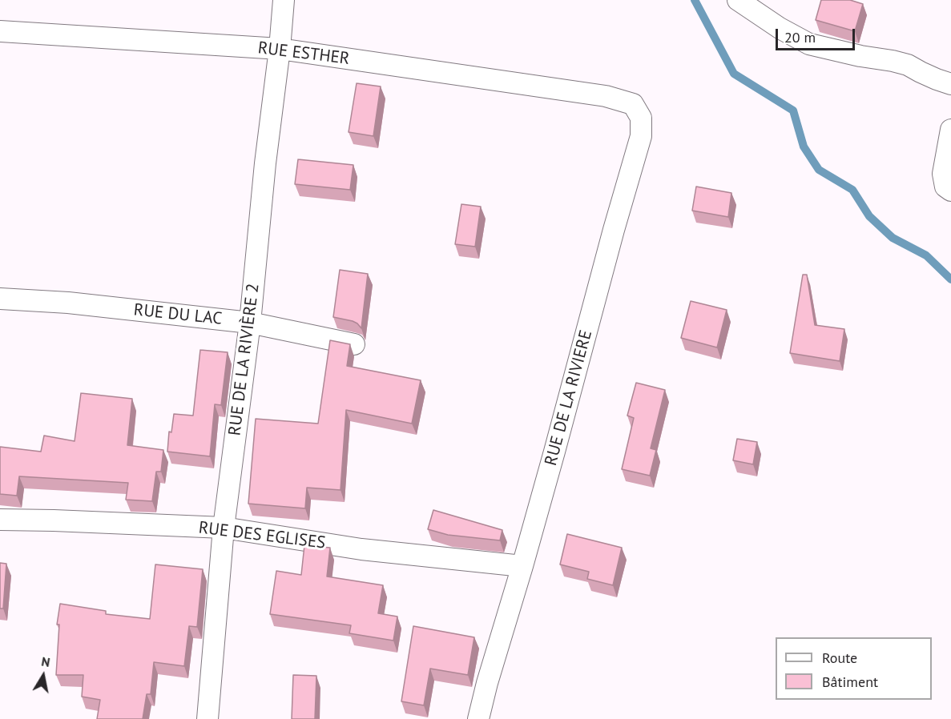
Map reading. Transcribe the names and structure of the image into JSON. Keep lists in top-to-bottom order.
{
  "streets": {
    "street": [
      "RUE ESTHER",
      "RUE DU LAC",
      "RUE DE LA RIVIÈRE 2",
      "RUE DE LA RIVIERE",
      "RUE DES EGLISES"
    ]
  },
  "crossings": [
    ["RUE ESTHER", "RUE DE LA RIVIÈRE 2"],
    ["RUE ESTHER", "RUE DE LA RIVIERE"],
    ["RUE DU LAC", "RUE DE LA RIVIÈRE 2"],
    ["RUE DE LA RIVIÈRE 2", "RUE DES EGLISES"],
    ["RUE DE LA RIVIERE", "RUE DES EGLISES"]
  ],
  "legend": ["Route", "Bâtiment"],
  "scale_bar": "20 m",
  "north": "top"
}
